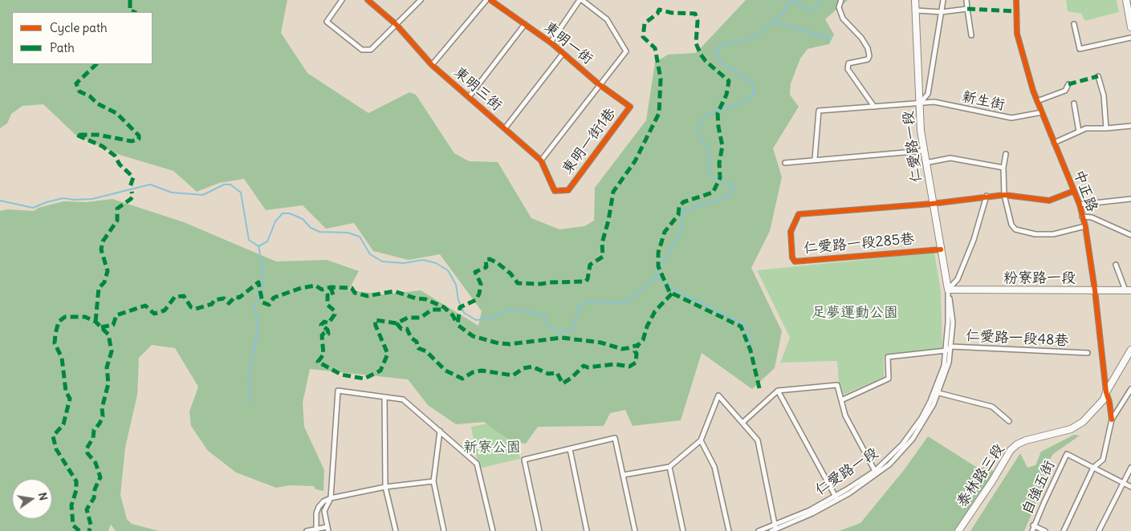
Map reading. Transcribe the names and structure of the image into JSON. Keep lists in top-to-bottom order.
{
  "streets": {
    "main road": ["仁愛路一段", "粉寮路一段", "泰林路三段"],
    "street": [
      "東明一街",
      "東明三街",
      "新生街",
      "東明一街1巷",
      "中正路",
      "仁愛路一段285巷",
      "仁愛路一段48巷",
      "自強五街"
    ]
  },
  "crossings": [
    ["東明一街", "東明一街1巷"],
    ["東明三街", "東明一街1巷"],
    ["新生街", "仁愛路一段"],
    ["新生街", "中正路"],
    ["仁愛路一段", "仁愛路一段285巷"],
    ["仁愛路一段", "粉寮路一段"],
    ["仁愛路一段", "仁愛路一段48巷"],
    ["中正路", "粉寮路一段"],
    ["中正路", "泰林路三段"]
  ],
  "parks": ["足夢運動公園", "新寮公園"],
  "legend": ["Cycle path", "Path"],
  "north": "right"
}
